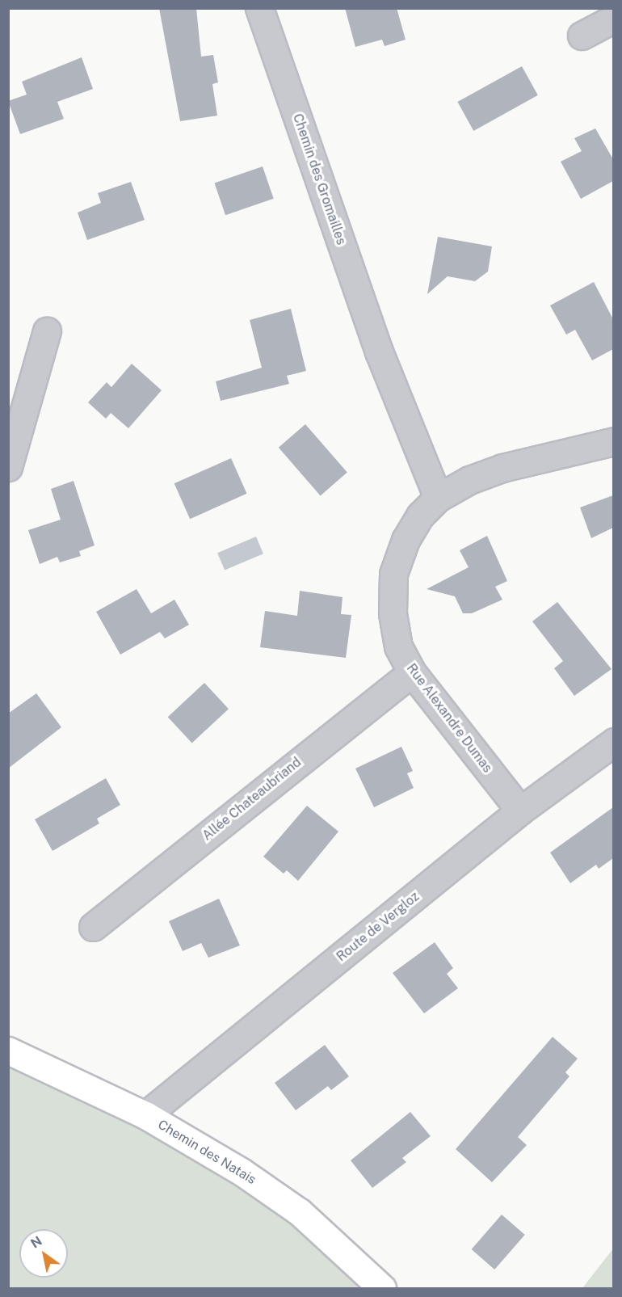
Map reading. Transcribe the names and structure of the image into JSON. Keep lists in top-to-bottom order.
{
  "streets": {
    "street": [
      "Chemin des Gromailles",
      "Rue Alexandre Dumas",
      "Allée Chateaubriand",
      "Route de Vergloz",
      "Chemin des Natais"
    ]
  },
  "crossings": [
    ["Chemin des Gromailles", "Rue Alexandre Dumas"],
    ["Rue Alexandre Dumas", "Allée Chateaubriand"],
    ["Rue Alexandre Dumas", "Route de Vergloz"],
    ["Route de Vergloz", "Chemin des Natais"]
  ],
  "north": "top left"
}
